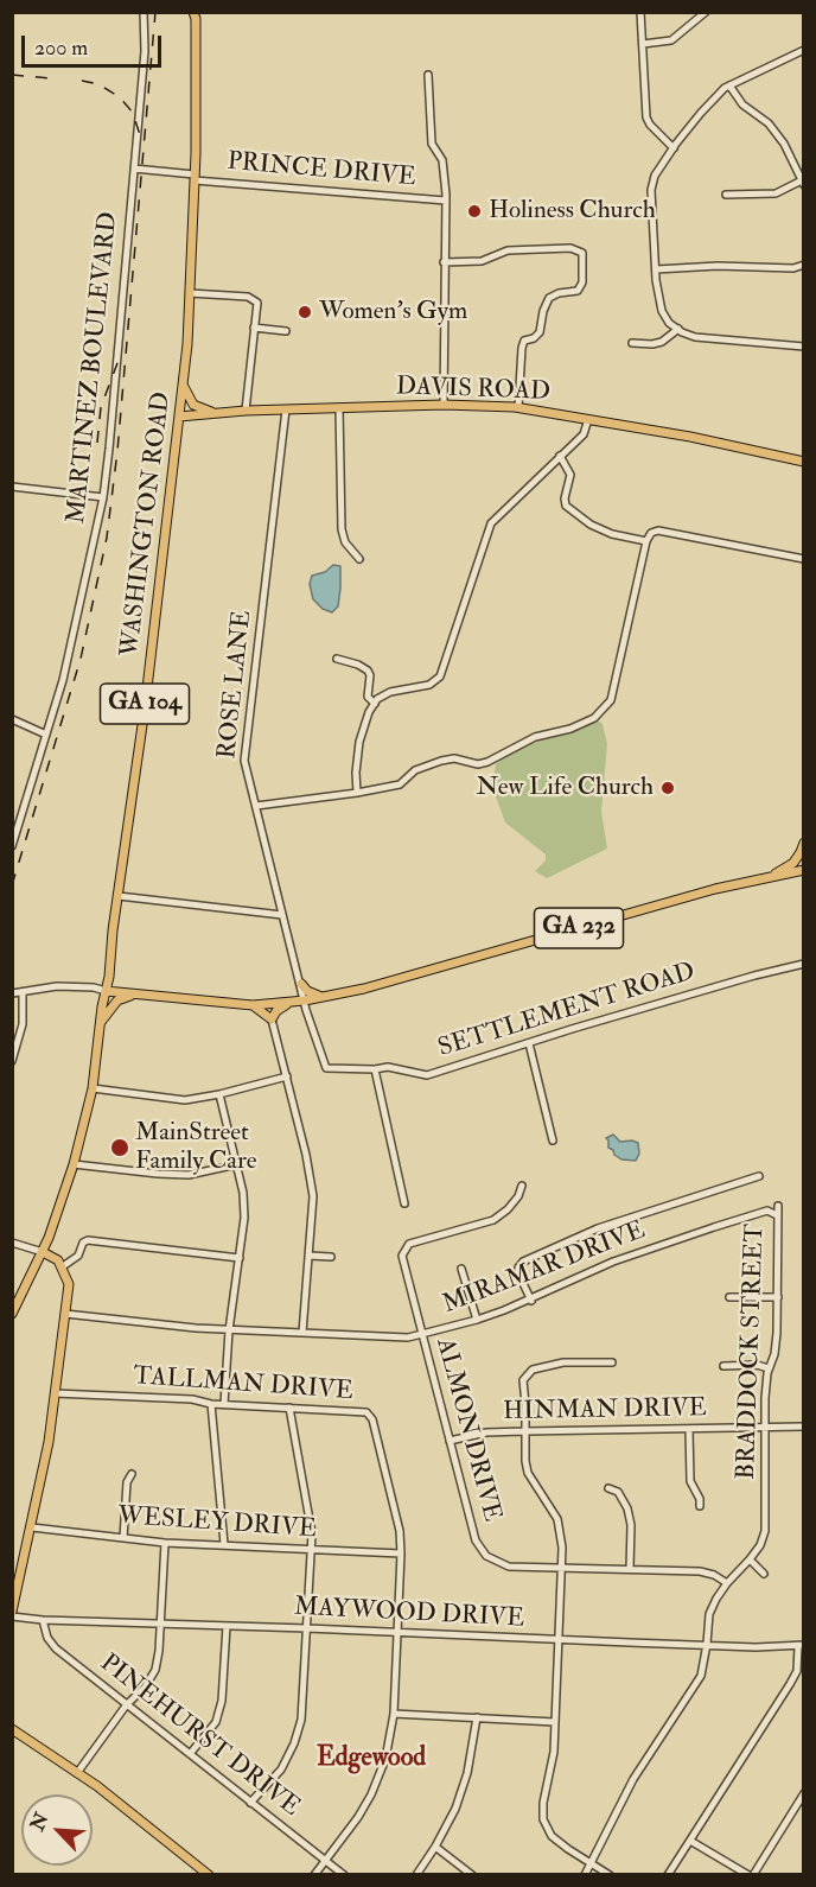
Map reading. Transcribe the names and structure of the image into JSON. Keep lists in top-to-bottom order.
{
  "streets": {
    "main road": [
      "DAVIS ROAD",
      "WASHINGTON ROAD",
      "GA 104",
      "GA 232"
    ],
    "street": [
      "PRINCE DRIVE",
      "MARTINEZ BOULEVARD",
      "ROSE LANE",
      "SETTLEMENT ROAD",
      "MIRAMAR DRIVE",
      "BRADDOCK STREET",
      "TALLMAN DRIVE",
      "HINMAN DRIVE",
      "ALMON DRIVE",
      "WESLEY DRIVE",
      "MAYWOOD DRIVE",
      "PINEHURST DRIVE"
    ]
  },
  "crossings": [
    ["PRINCE DRIVE", "MARTINEZ BOULEVARD"],
    ["PRINCE DRIVE", "WASHINGTON ROAD"],
    ["DAVIS ROAD", "WASHINGTON ROAD"],
    ["DAVIS ROAD", "ROSE LANE"],
    ["WASHINGTON ROAD", "GA 232"],
    ["ROSE LANE", "GA 232"],
    ["ROSE LANE", "SETTLEMENT ROAD"],
    ["GA 232", "SETTLEMENT ROAD"],
    ["MIRAMAR DRIVE", "BRADDOCK STREET"],
    ["MIRAMAR DRIVE", "ALMON DRIVE"],
    ["BRADDOCK STREET", "HINMAN DRIVE"],
    ["BRADDOCK STREET", "ALMON DRIVE"],
    ["BRADDOCK STREET", "MAYWOOD DRIVE"],
    ["TALLMAN DRIVE", "WESLEY DRIVE"],
    ["TALLMAN DRIVE", "MAYWOOD DRIVE"],
    ["TALLMAN DRIVE", "PINEHURST DRIVE"],
    ["HINMAN DRIVE", "ALMON DRIVE"],
    ["MAYWOOD DRIVE", "PINEHURST DRIVE"]
  ],
  "districts": ["Edgewood"],
  "places": [
    "Holiness Church",
    "Women's Gym",
    "New Life Church",
    "MainStreet Family Care"
  ],
  "scale_bar": "200 m",
  "north": "top left"
}
